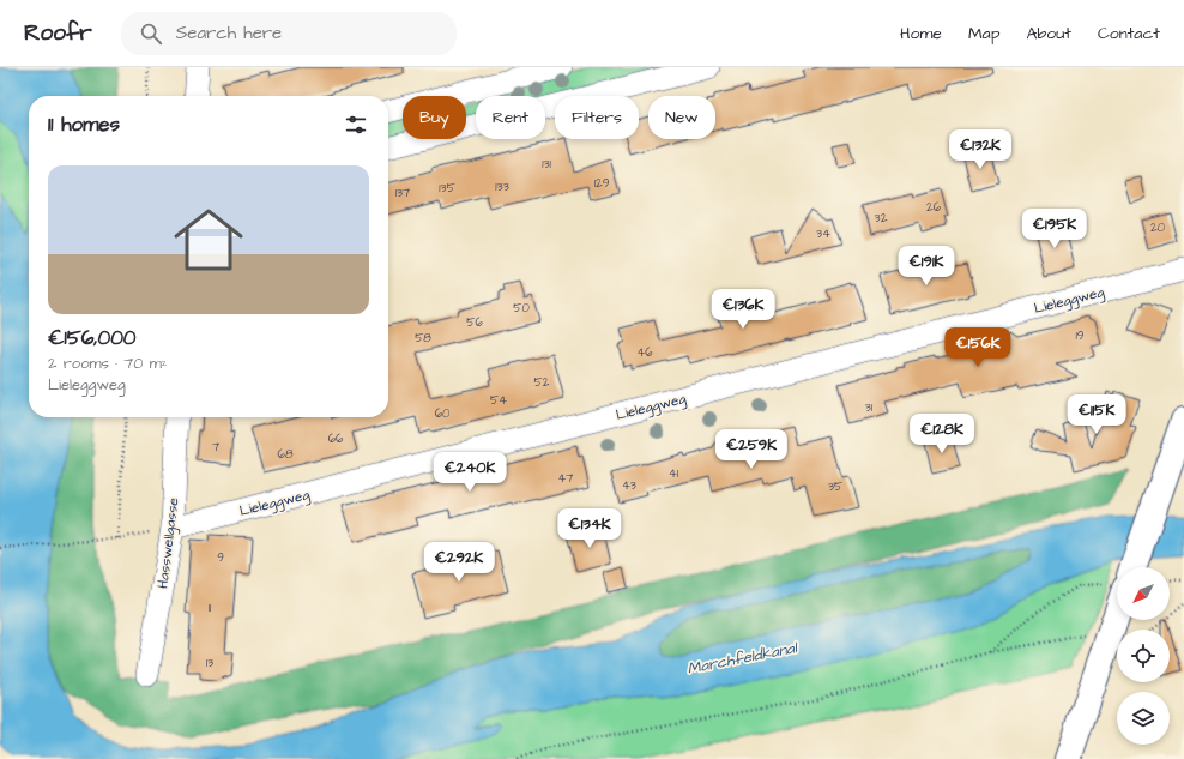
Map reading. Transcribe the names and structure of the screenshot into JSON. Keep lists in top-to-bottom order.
{
  "streets": {
    "street": ["Lieleggweg", "Hasswellgasse"]
  },
  "crossings": [
    ["Lieleggweg", "Hasswellgasse"]
  ],
  "water": ["Marchfeldkanal"],
  "house_numbers": [
    "131",
    "129",
    "133",
    "135",
    "137",
    "26",
    "32",
    "20",
    "34",
    "50",
    "56",
    "19",
    "58",
    "46",
    "52",
    "54",
    "31",
    "60",
    "66",
    "7",
    "68",
    "41",
    "47",
    "43",
    "35",
    "9",
    "11",
    "13"
  ],
  "north": "bottom left",
  "page": {
    "header": "Roofr",
    "search": "Search here",
    "nav": [
      "Home",
      "Map",
      "About",
      "Contact"
    ],
    "chip": [
      "Buy",
      "Rent",
      "Filters",
      "New"
    ],
    "heading": "11 homes",
    "price": [
      "€132K",
      "€195K",
      "€191K",
      "€136K",
      "€156K",
      "€115K",
      "€128K",
      "€259K",
      "€240K",
      "€134K",
      "€292K"
    ],
    "list": [
      {
        "name": "€156,000",
        "note": "2 rooms · 70 m² · Lieleggweg"
      }
    ]
  }
}
